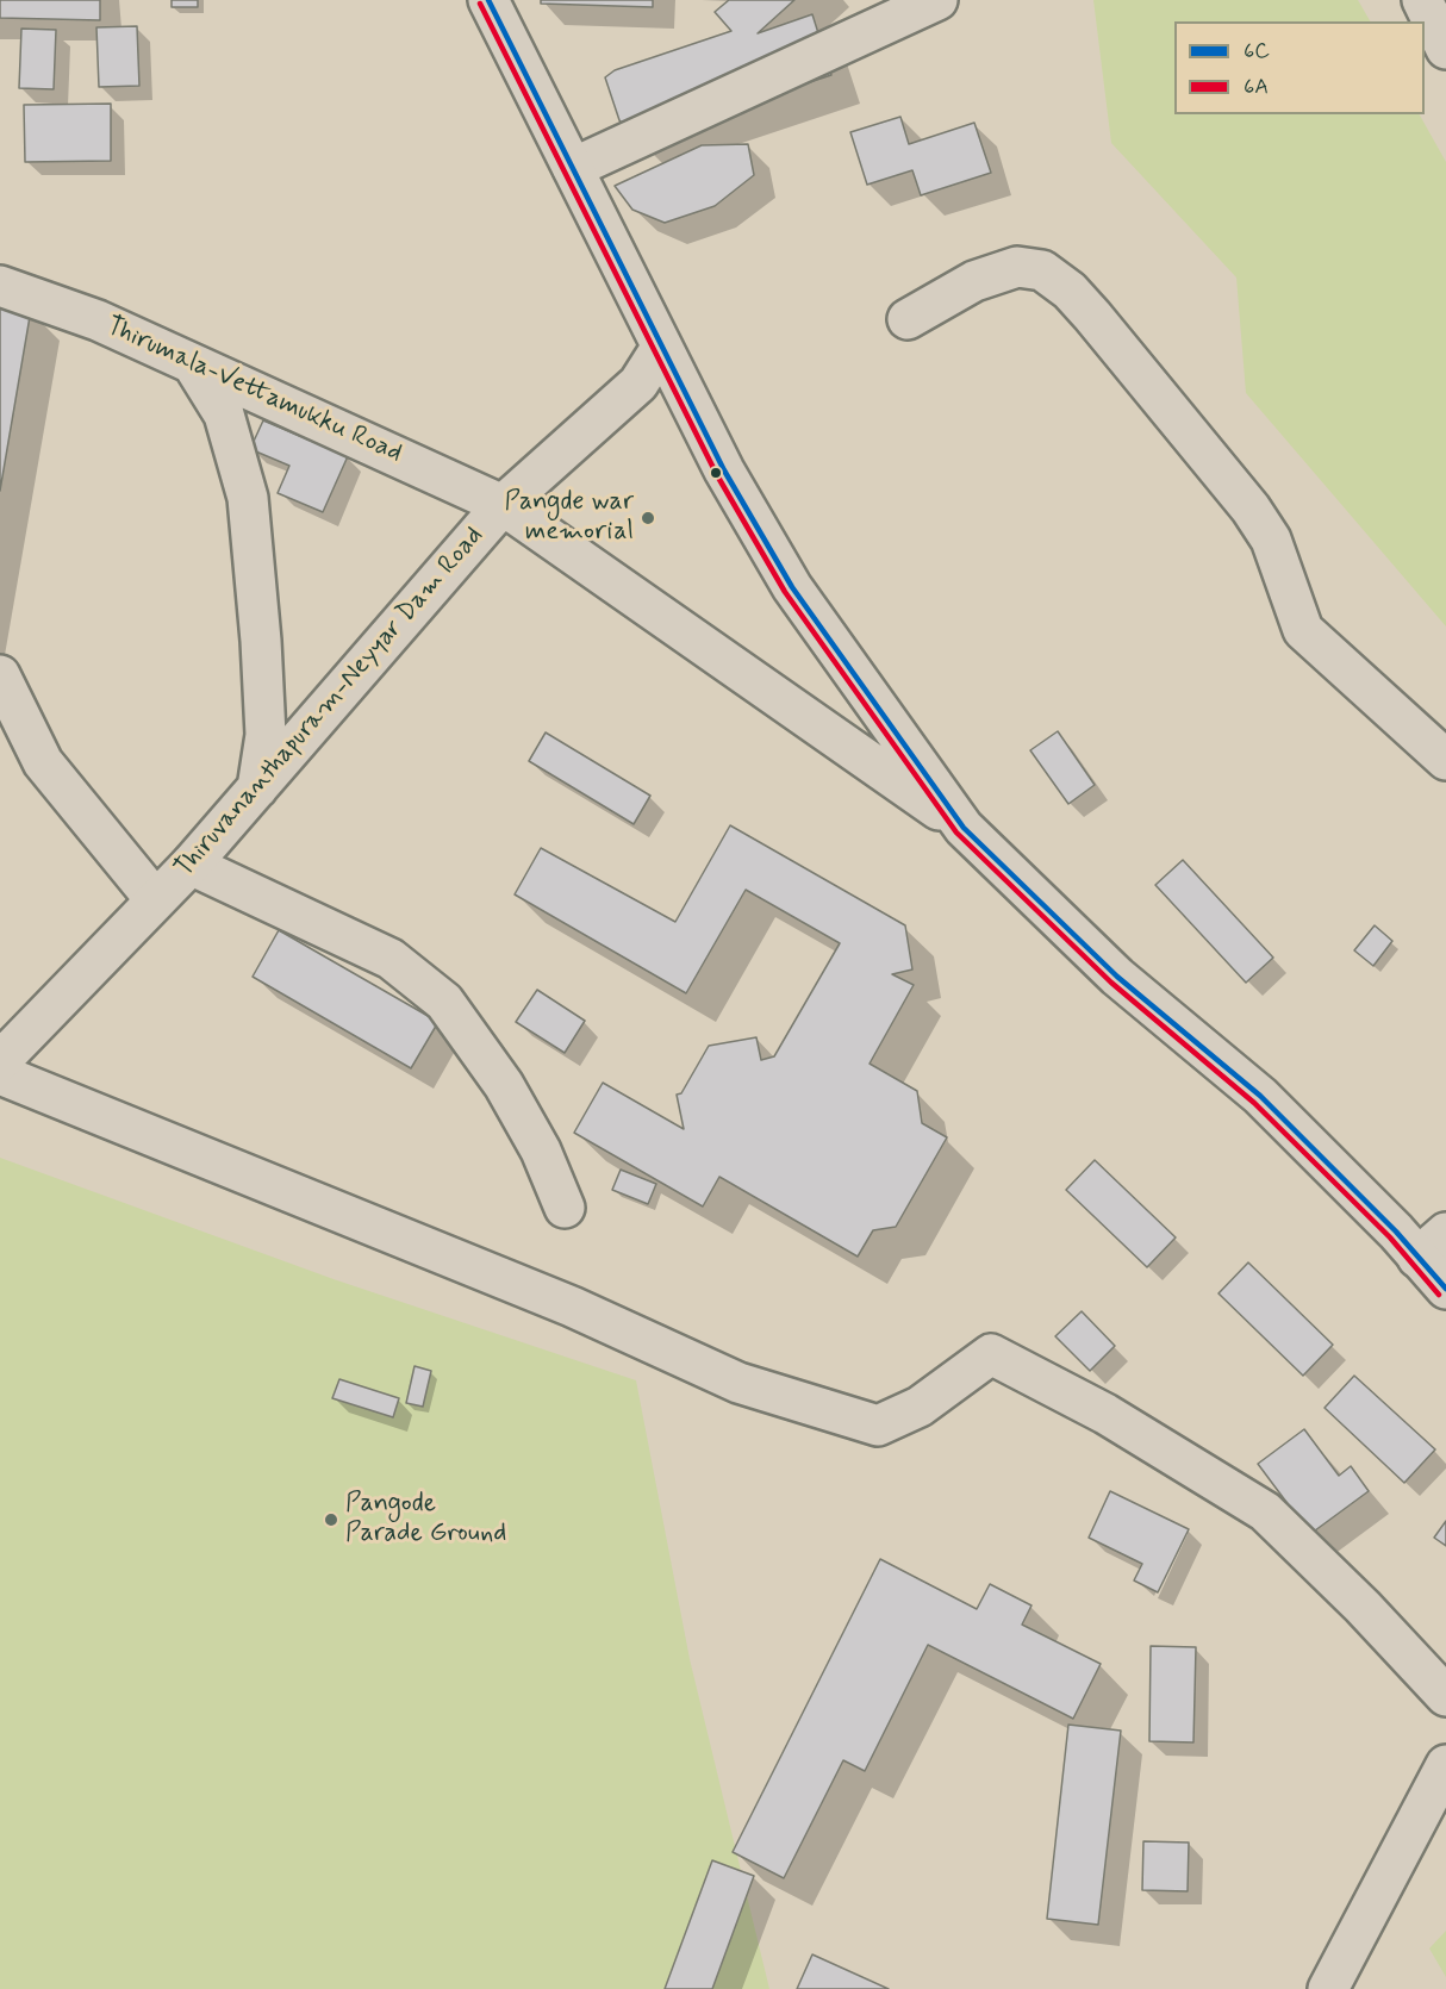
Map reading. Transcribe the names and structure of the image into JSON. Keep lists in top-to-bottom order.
{
  "streets": {
    "main road": ["Thirumala-Vettamukku Road", "Thiruvananthapuram-Neyyar Dam Road"]
  },
  "crossings": [
    ["Thirumala-Vettamukku Road", "Thiruvananthapuram-Neyyar Dam Road"]
  ],
  "places": ["Pangde war memorial", "Pangode Parade Ground"],
  "lines": ["transit line 6C", "transit line 6A"],
  "legend": ["6C", "6A"]
}
